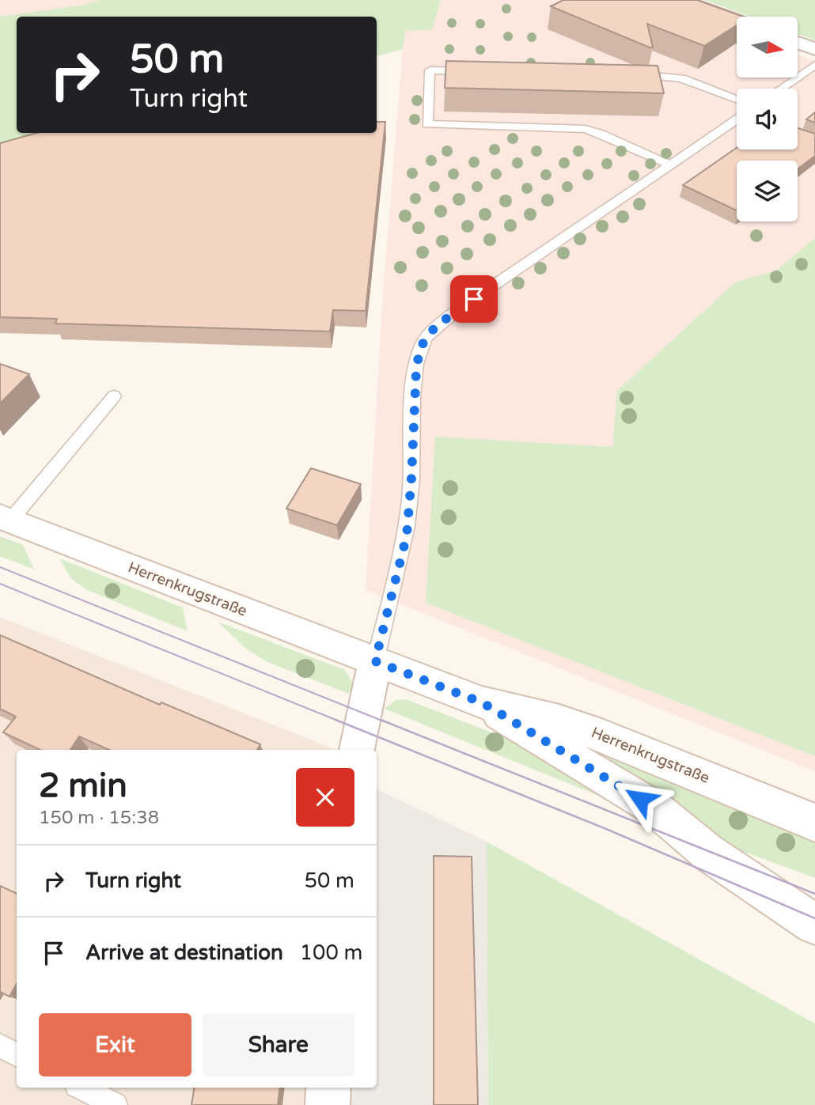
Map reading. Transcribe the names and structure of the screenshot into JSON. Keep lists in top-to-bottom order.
{
  "streets": {
    "street": ["Herrenkrugstraße"]
  },
  "north": "right",
  "page": {
    "turn": ["50 m", "Turn right"],
    "heading": ["2 min", "150 m · 15:38"],
    "list": [
      {
        "name": "Turn right",
        "value": "50 m"
      },
      {
        "name": "Arrive at destination",
        "value": "100 m"
      }
    ],
    "buttons": ["Exit", "Share"]
  }
}
